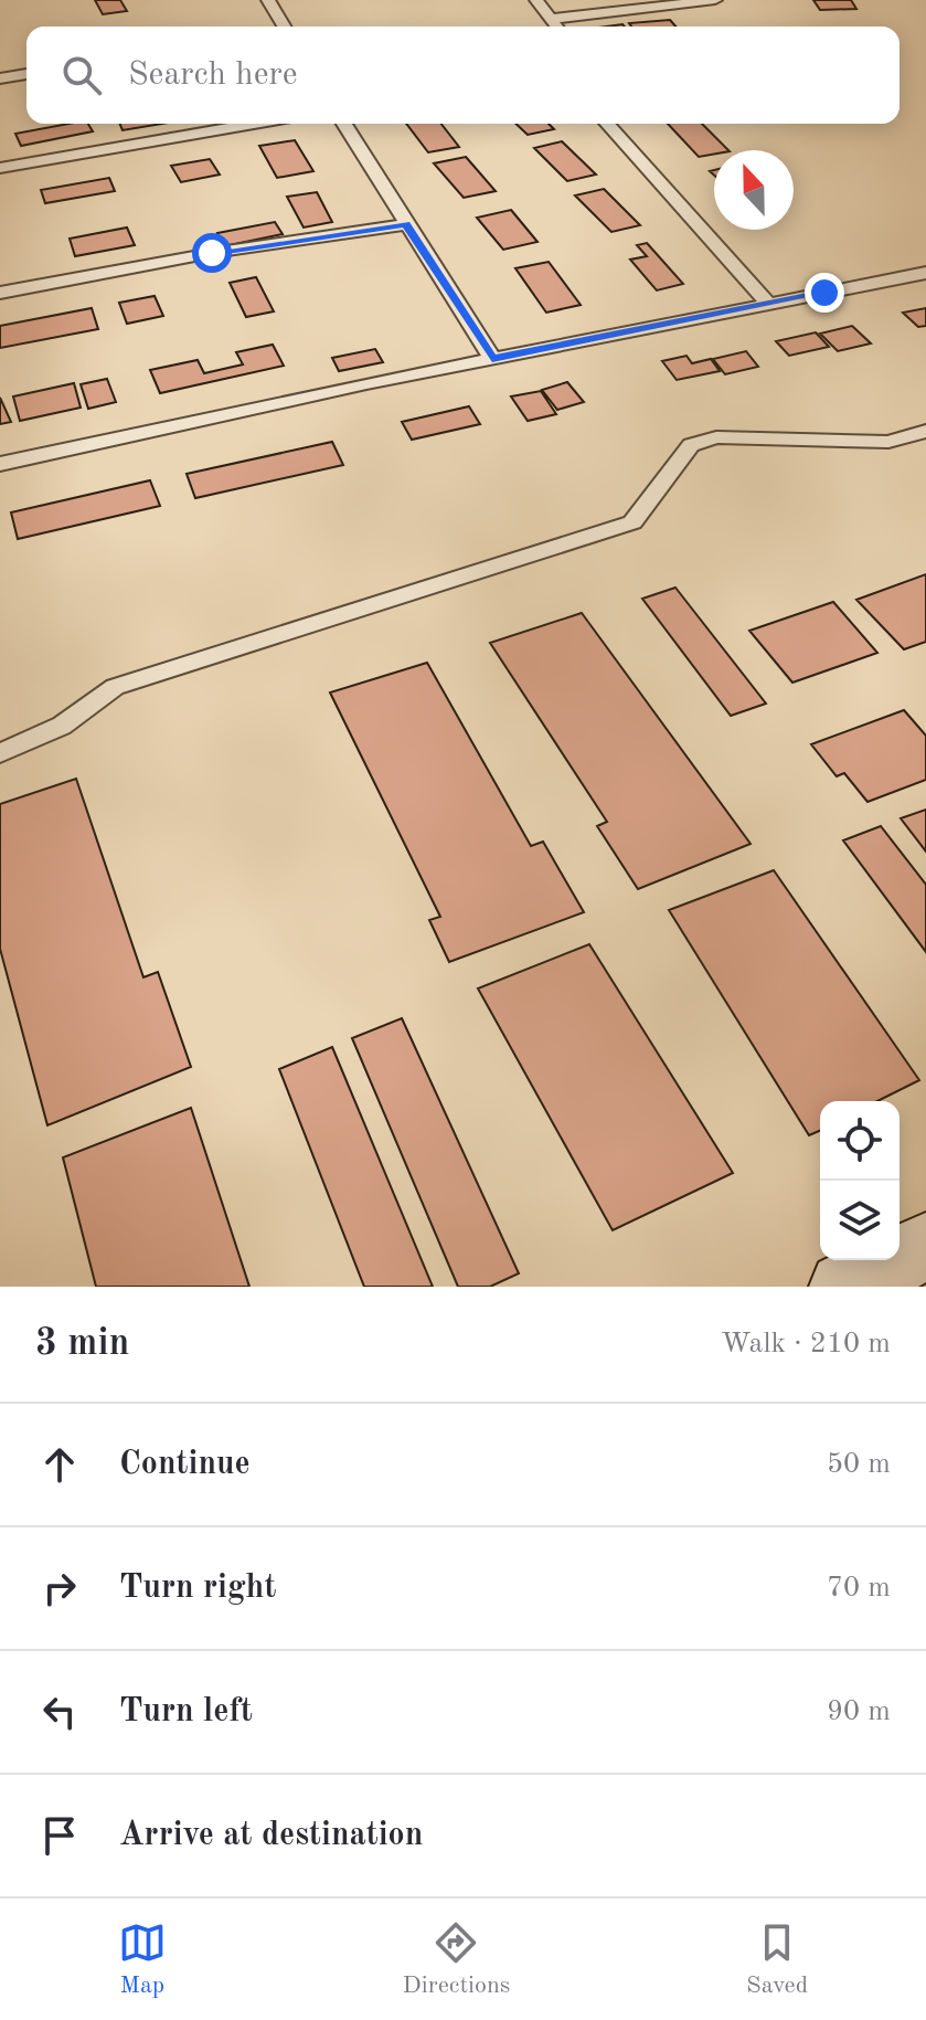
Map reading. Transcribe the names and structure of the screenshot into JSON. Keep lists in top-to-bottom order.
{
  "north": "top",
  "page": {
    "search": "Search here",
    "heading": ["3 min", "Walk · 210 m"],
    "list": [
      ["Continue", "50 m"],
      ["Turn right", "70 m"],
      ["Turn left", "90 m"],
      "Arrive at destination"
    ],
    "nav": ["Map", "Directions", "Saved"]
  }
}
